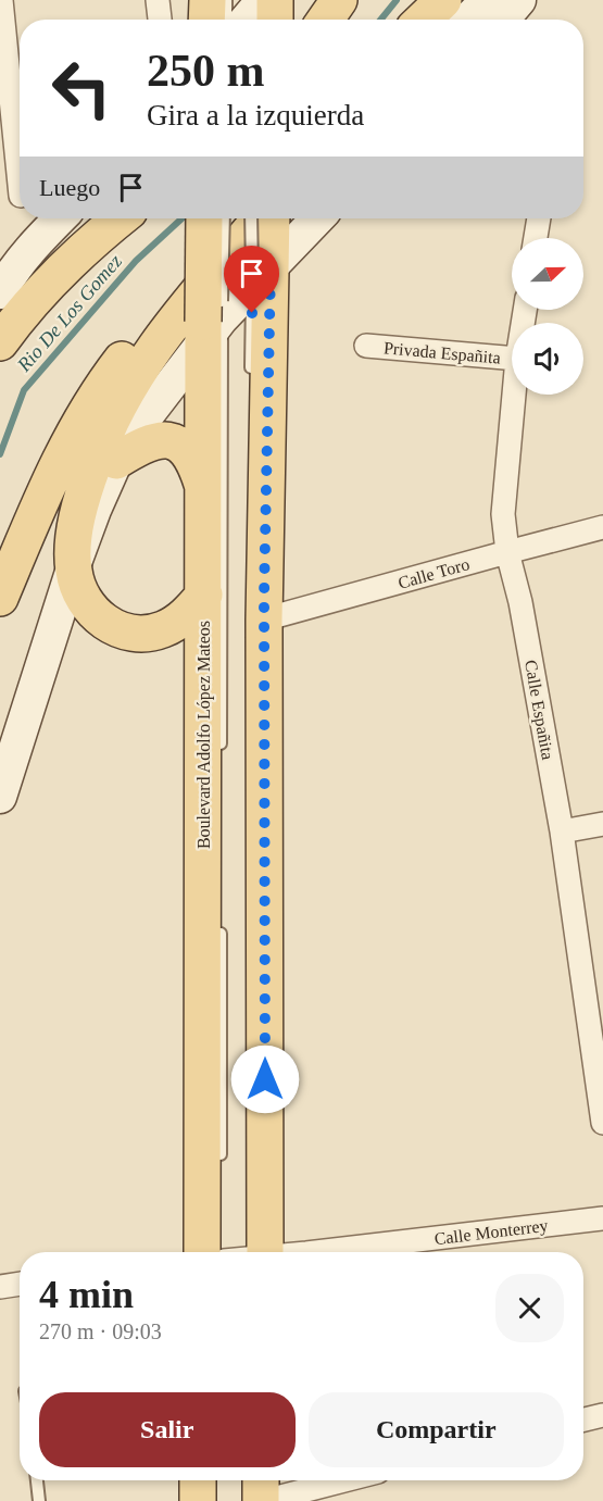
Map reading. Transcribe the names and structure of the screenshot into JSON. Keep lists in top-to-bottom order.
{
  "streets": {
    "main road": ["Boulevard Adolfo López Mateos"],
    "street": [
      "Privada Españita",
      "Calle Toro",
      "Calle Españita",
      "Calle Monterrey"
    ]
  },
  "crossings": [
    ["Calle Toro", "Calle Españita"]
  ],
  "water": ["Rio De Los Gomez"],
  "north": "right",
  "page": {
    "turn": ["250 m", "Gira a la izquierda"],
    "then": "Luego",
    "heading": ["4 min", "270 m · 09:03"],
    "buttons": ["Salir", "Compartir"]
  }
}
